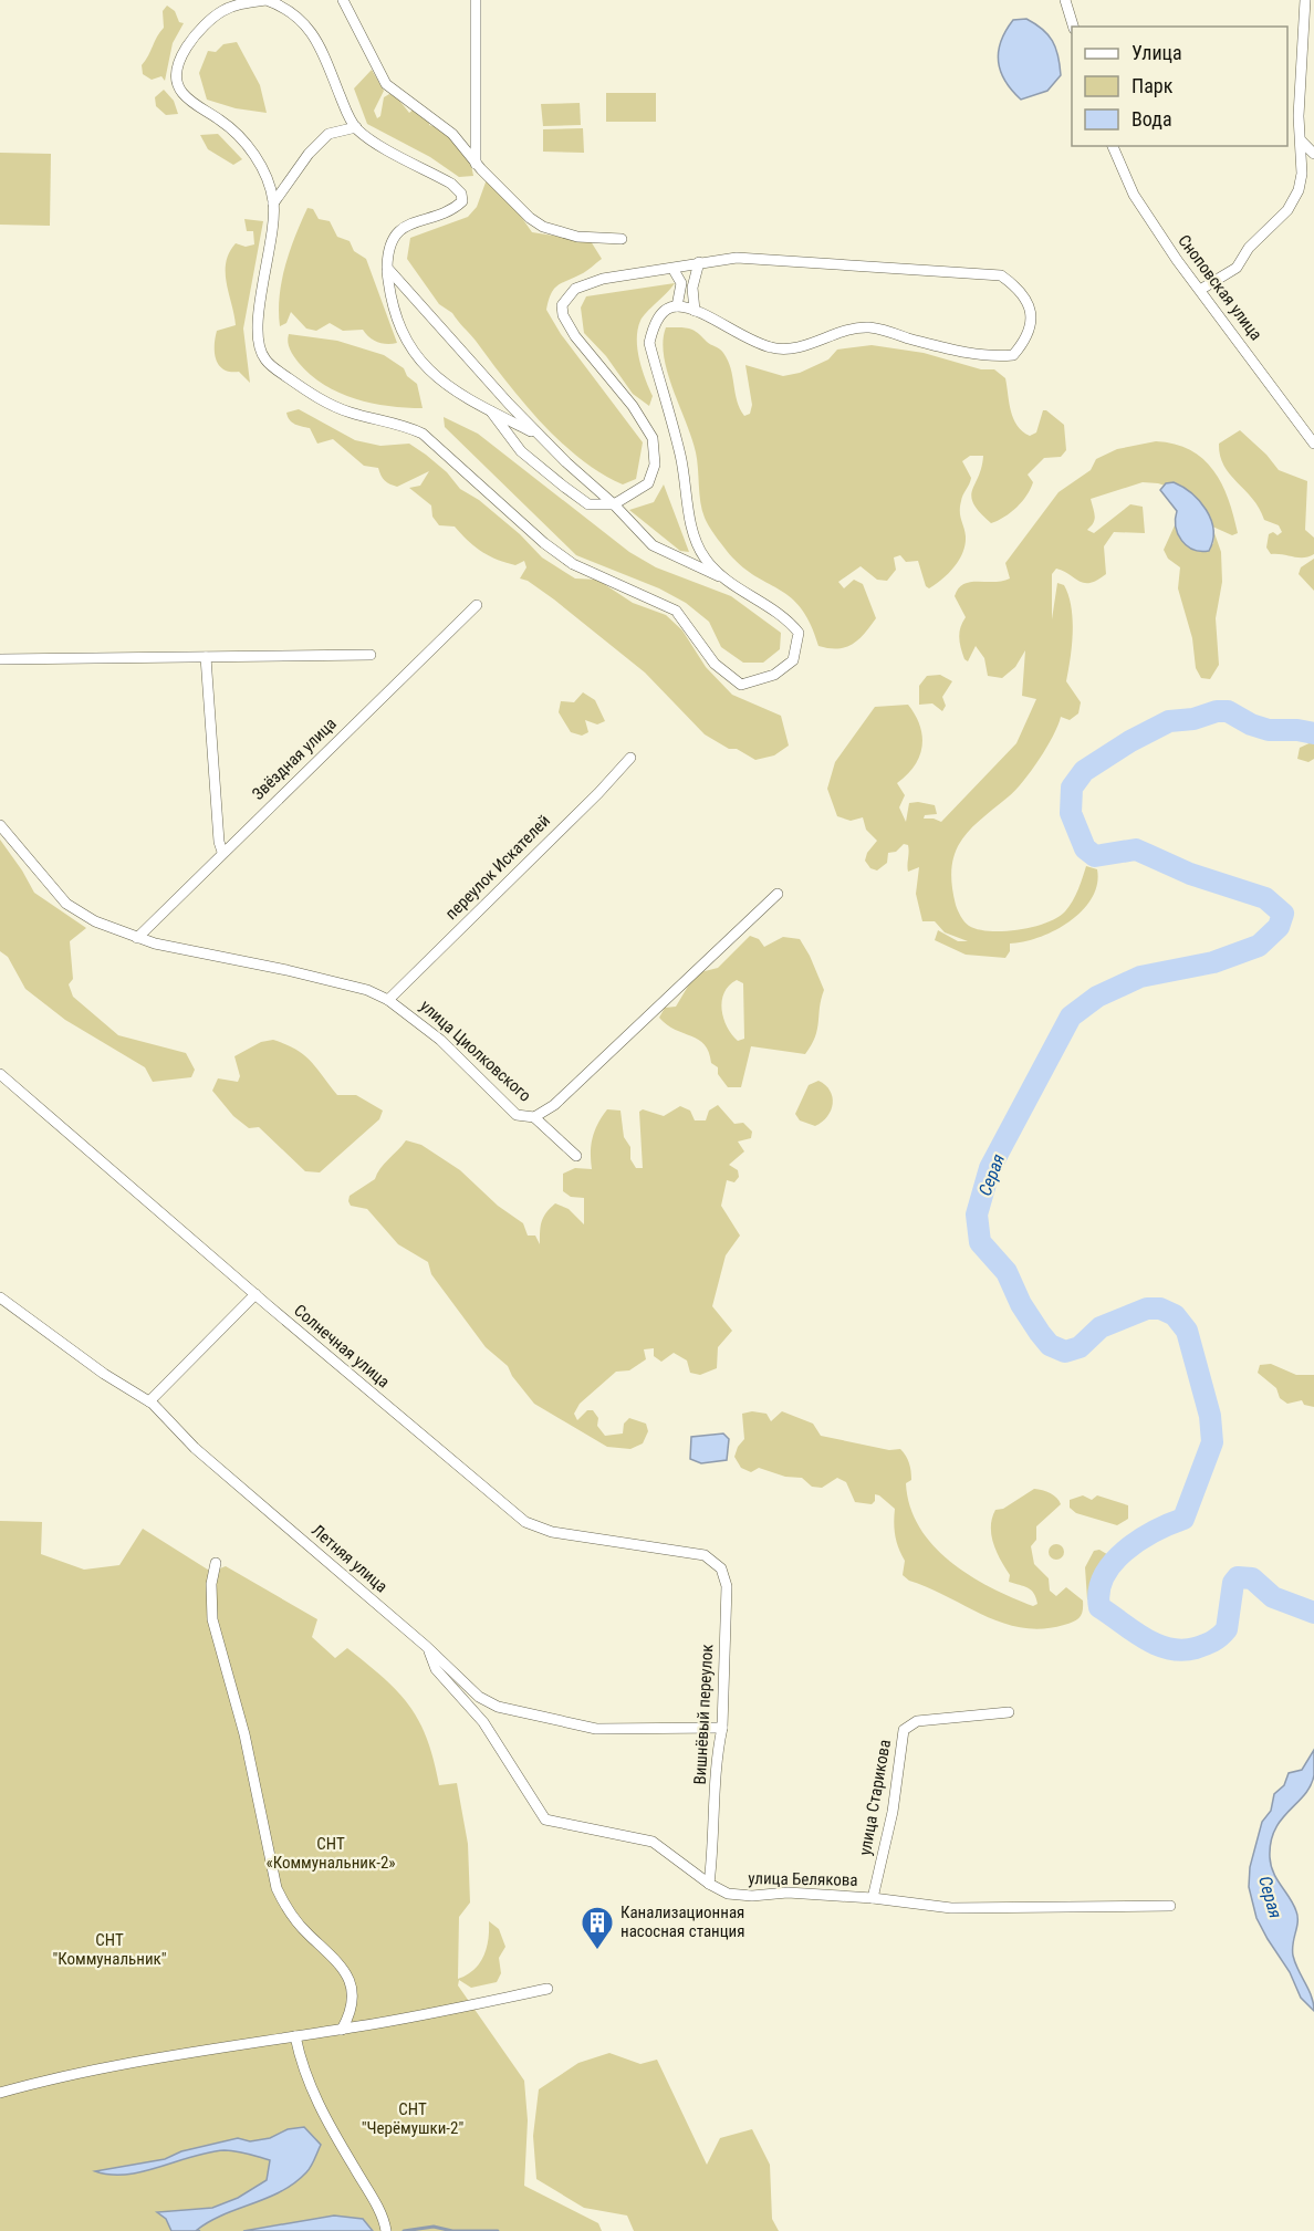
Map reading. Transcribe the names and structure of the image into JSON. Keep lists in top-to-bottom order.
{
  "streets": {
    "street": [
      "Сноповская улица",
      "Звёздная улица",
      "переулок Искателей",
      "улица Циолковского",
      "Солнечная улица",
      "Летняя улица",
      "Вишнёвый переулок",
      "улица Старикова",
      "улица Белякова"
    ]
  },
  "crossings": [
    ["Звёздная улица", "улица Циолковского"],
    ["переулок Искателей", "улица Циолковского"],
    ["Солнечная улица", "Вишнёвый переулок"],
    ["Летняя улица", "Вишнёвый переулок"],
    ["Летняя улица", "улица Белякова"],
    ["Вишнёвый переулок", "улица Белякова"],
    ["улица Старикова", "улица Белякова"]
  ],
  "water": ["Серая"],
  "parks": ["СНТ «Коммунальник-2»", "СНТ \"Коммунальник\"", "СНТ \"Черёмушки-2\""],
  "places": {
    "building": ["Канализационная насосная станция"]
  },
  "legend": ["Улица", "Парк", "Вода"]
}
